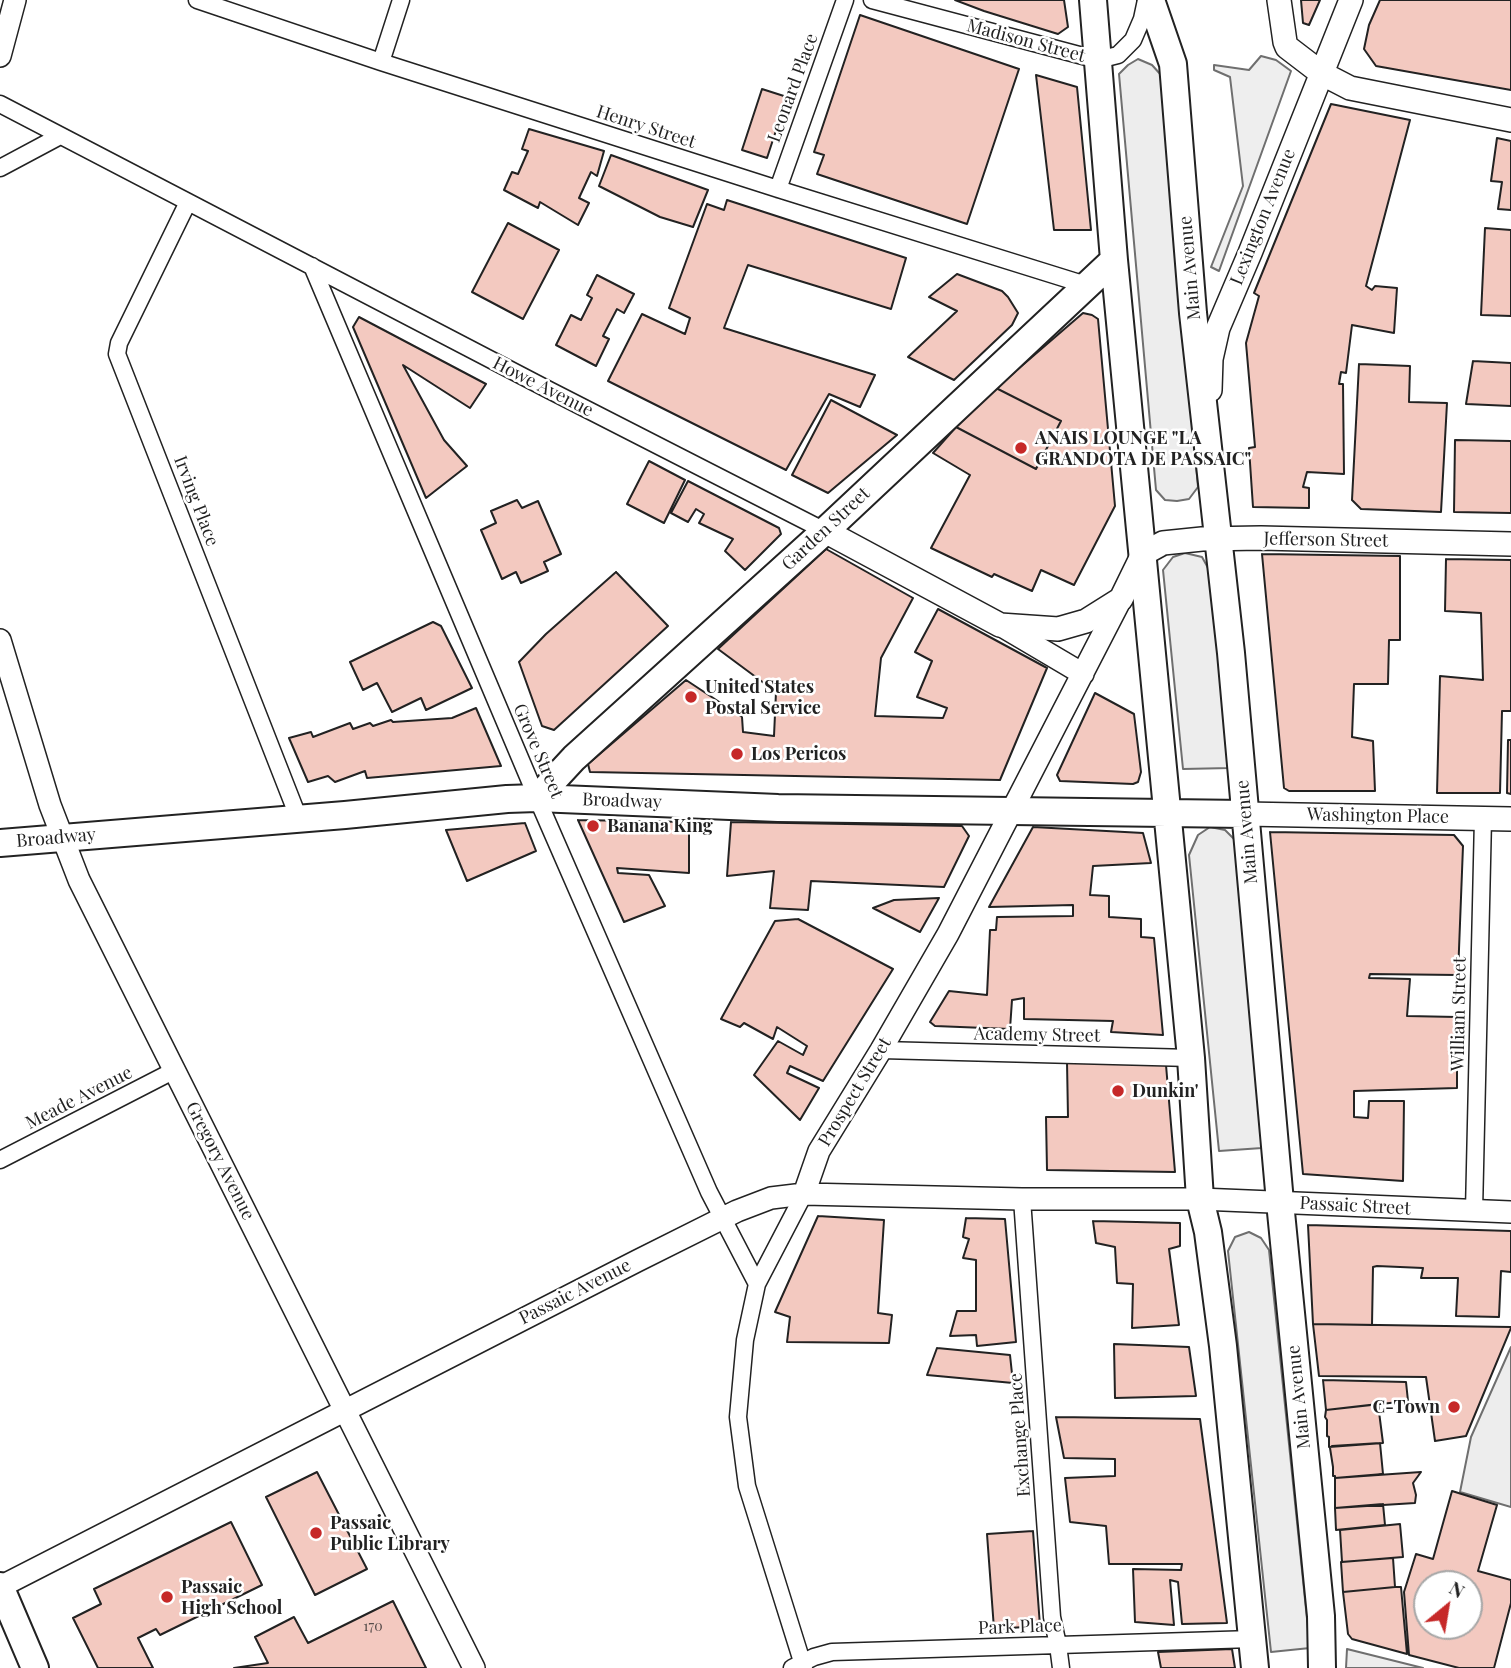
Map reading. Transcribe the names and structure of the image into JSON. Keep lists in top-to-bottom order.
{
  "streets": {
    "main road": [
      "Lexington Avenue",
      "Main Avenue",
      "Howe Avenue",
      "Garden Street",
      "Jefferson Street",
      "Broadway",
      "Washington Place",
      "Prospect Street"
    ],
    "street": [
      "Madison Street",
      "Leonard Place",
      "Henry Street",
      "Irving Place",
      "Grove Street",
      "William Street",
      "Academy Street",
      "Meade Avenue",
      "Gregory Avenue",
      "Passaic Street",
      "Passaic Avenue",
      "Exchange Place",
      "Park Place"
    ]
  },
  "crossings": [
    ["Leonard Place", "Henry Street"],
    ["Henry Street", "Garden Street"],
    ["Lexington Avenue", "Main Avenue"],
    ["Main Avenue", "Jefferson Street"],
    ["Main Avenue", "Broadway"],
    ["Main Avenue", "Washington Place"],
    ["Main Avenue", "Passaic Street"],
    ["Howe Avenue", "Irving Place"],
    ["Howe Avenue", "Garden Street"],
    ["Howe Avenue", "Grove Street"],
    ["Howe Avenue", "Prospect Street"],
    ["Irving Place", "Broadway"],
    ["Garden Street", "Grove Street"],
    ["Garden Street", "Broadway"],
    ["Jefferson Street", "Prospect Street"],
    ["Grove Street", "Broadway"],
    ["Grove Street", "Prospect Street"],
    ["Grove Street", "Passaic Avenue"],
    ["Broadway", "Washington Place"],
    ["Broadway", "Prospect Street"],
    ["Broadway", "Gregory Avenue"],
    ["Washington Place", "William Street"],
    ["William Street", "Passaic Street"],
    ["Academy Street", "Prospect Street"],
    ["Prospect Street", "Passaic Avenue"],
    ["Prospect Street", "Park Place"],
    ["Meade Avenue", "Gregory Avenue"],
    ["Gregory Avenue", "Passaic Avenue"],
    ["Passaic Street", "Passaic Avenue"],
    ["Passaic Avenue", "Exchange Place"],
    ["Exchange Place", "Park Place"]
  ],
  "places": [
    "ANAIS LOUNGE \"LA GRANDOTA DE PASSAIC\"",
    "United States Postal Service",
    "Los Pericos",
    "Banana King",
    "Dunkin'",
    "C-Town",
    "Passaic Public Library",
    "Passaic High School"
  ],
  "house_numbers": ["170"],
  "north": "top right"
}
